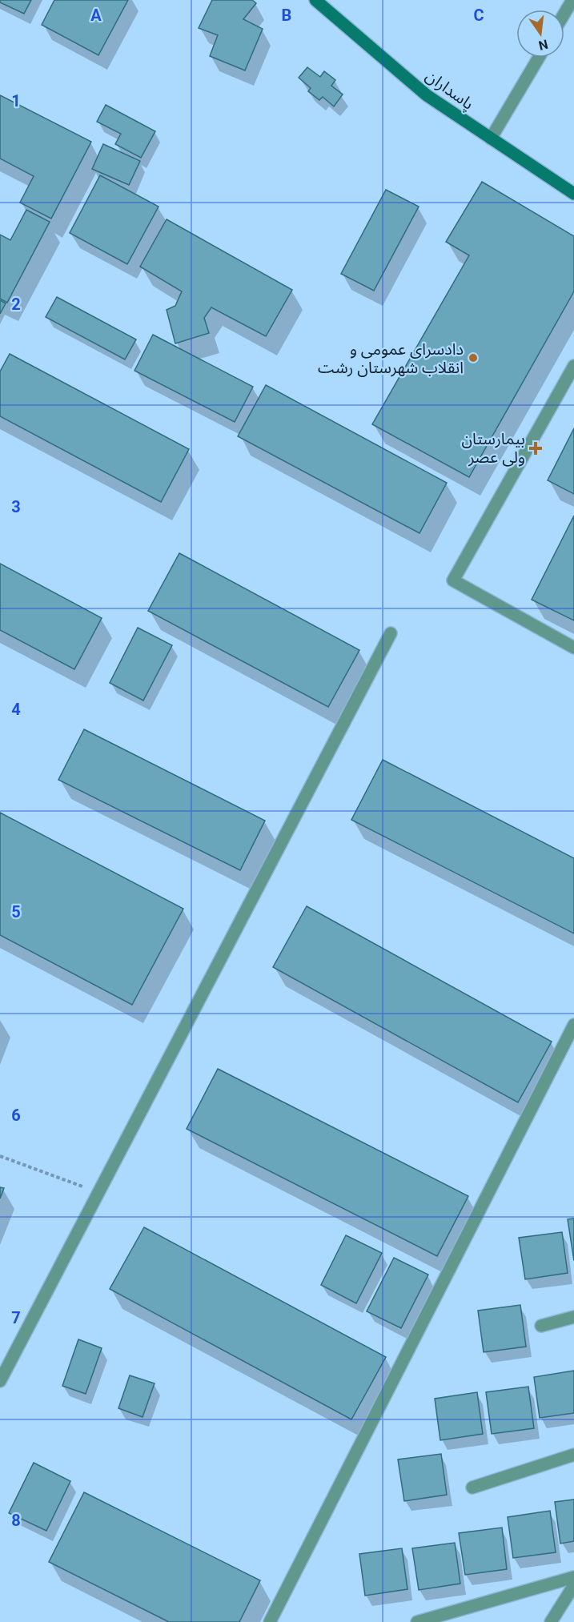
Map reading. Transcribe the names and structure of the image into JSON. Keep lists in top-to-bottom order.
{
  "streets": {
    "main road": ["پاسداران"]
  },
  "places": {
    "other": ["دادسرای عمومی و انقلاب شهرستان رشت"],
    "health": ["بیمارستان ولی عصر"]
  },
  "north": "bottom",
  "grid": {
    "columns": ["A", "B", "C"],
    "rows": [
      "1",
      "2",
      "3",
      "4",
      "5",
      "6",
      "7",
      "8"
    ]
  }
}
